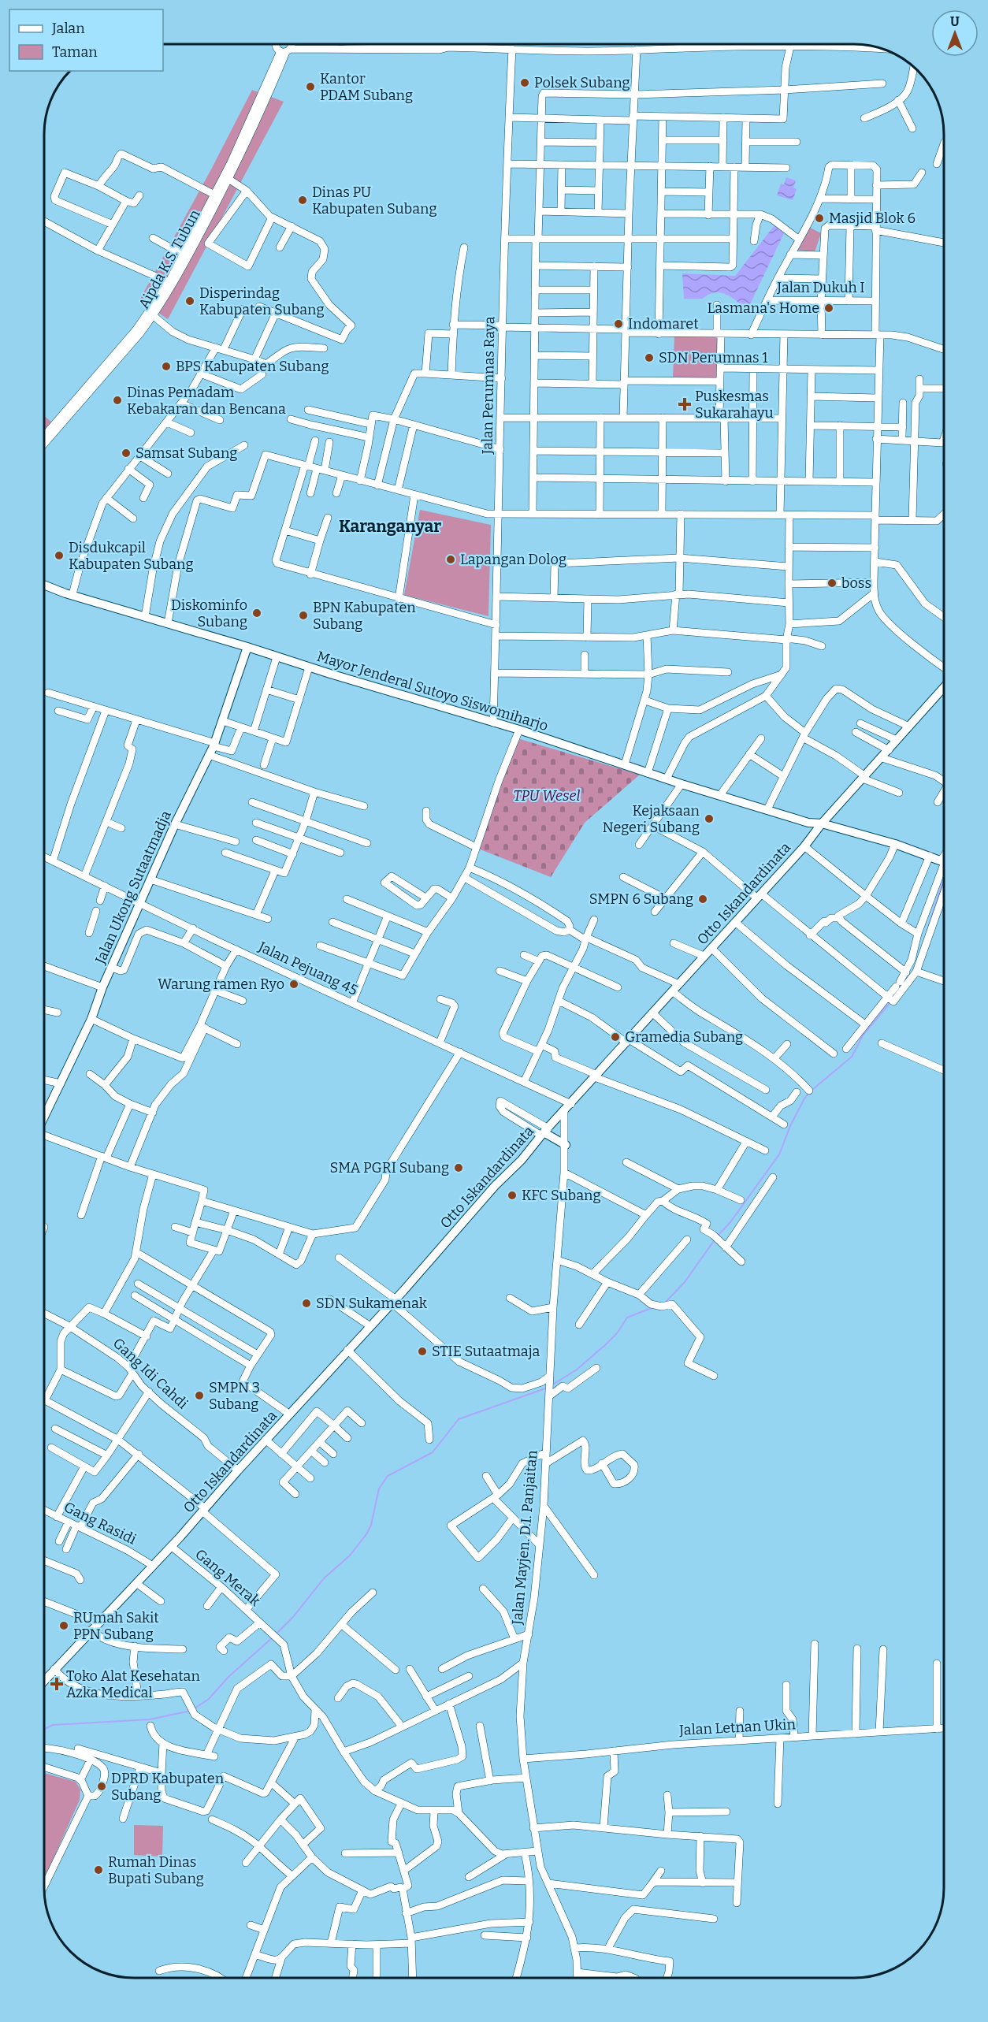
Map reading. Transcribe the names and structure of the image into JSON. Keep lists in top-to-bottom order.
{
  "streets": {
    "main road": ["Mayor Jenderal Sutoyo Siswomiharjo", "Jalan Ukong Sutaatmadja", "Otto Iskandardinata"],
    "street": [
      "Aipda K.S. Tubun",
      "Jalan Dukuh I",
      "Jalan Perumnas Raya",
      "Jalan Pejuang 45",
      "Gang Idi Cahdi",
      "Gang Rasidi",
      "Jalan Mayjen. D.I. Panjaitan",
      "Gang Merak",
      "Jalan Letnan Ukin"
    ]
  },
  "crossings": [
    ["Jalan Perumnas Raya", "Mayor Jenderal Sutoyo Siswomiharjo"],
    ["Mayor Jenderal Sutoyo Siswomiharjo", "Jalan Ukong Sutaatmadja"],
    ["Mayor Jenderal Sutoyo Siswomiharjo", "Otto Iskandardinata"],
    ["Jalan Ukong Sutaatmadja", "Jalan Pejuang 45"],
    ["Otto Iskandardinata", "Jalan Pejuang 45"],
    ["Otto Iskandardinata", "Gang Idi Cahdi"],
    ["Otto Iskandardinata", "Gang Rasidi"],
    ["Otto Iskandardinata", "Jalan Mayjen. D.I. Panjaitan"],
    ["Otto Iskandardinata", "Gang Merak"],
    ["Jalan Mayjen. D.I. Panjaitan", "Jalan Letnan Ukin"]
  ],
  "districts": ["Karanganyar"],
  "parks": ["TPU Wesel"],
  "places": {
    "other": [
      "Polsek Subang",
      "Kantor PDAM Subang",
      "Dinas PU Kabupaten Subang",
      "Masjid Blok 6",
      "Disperindag Kabupaten Subang",
      "Lasmana's Home",
      "Indomaret",
      "SDN Perumnas 1",
      "BPS Kabupaten Subang",
      "Dinas Pemadam Kebakaran dan Bencana",
      "Samsat Subang",
      "Disdukcapil Kabupaten Subang",
      "Lapangan Dolog",
      "boss",
      "Diskominfo Subang",
      "BPN Kabupaten Subang",
      "Kejaksaan Negeri Subang",
      "SMPN 6 Subang",
      "Warung ramen Ryo",
      "Gramedia Subang",
      "SMA PGRI Subang",
      "KFC Subang",
      "SDN Sukamenak",
      "STIE Sutaatmaja",
      "SMPN 3 Subang",
      "RUmah Sakit PPN Subang",
      "DPRD Kabupaten Subang",
      "Rumah Dinas Bupati Subang"
    ],
    "health": ["Puskesmas Sukarahayu", "Toko Alat Kesehatan Azka Medical"]
  },
  "legend": ["Jalan", "Taman"],
  "north": "top"
}
